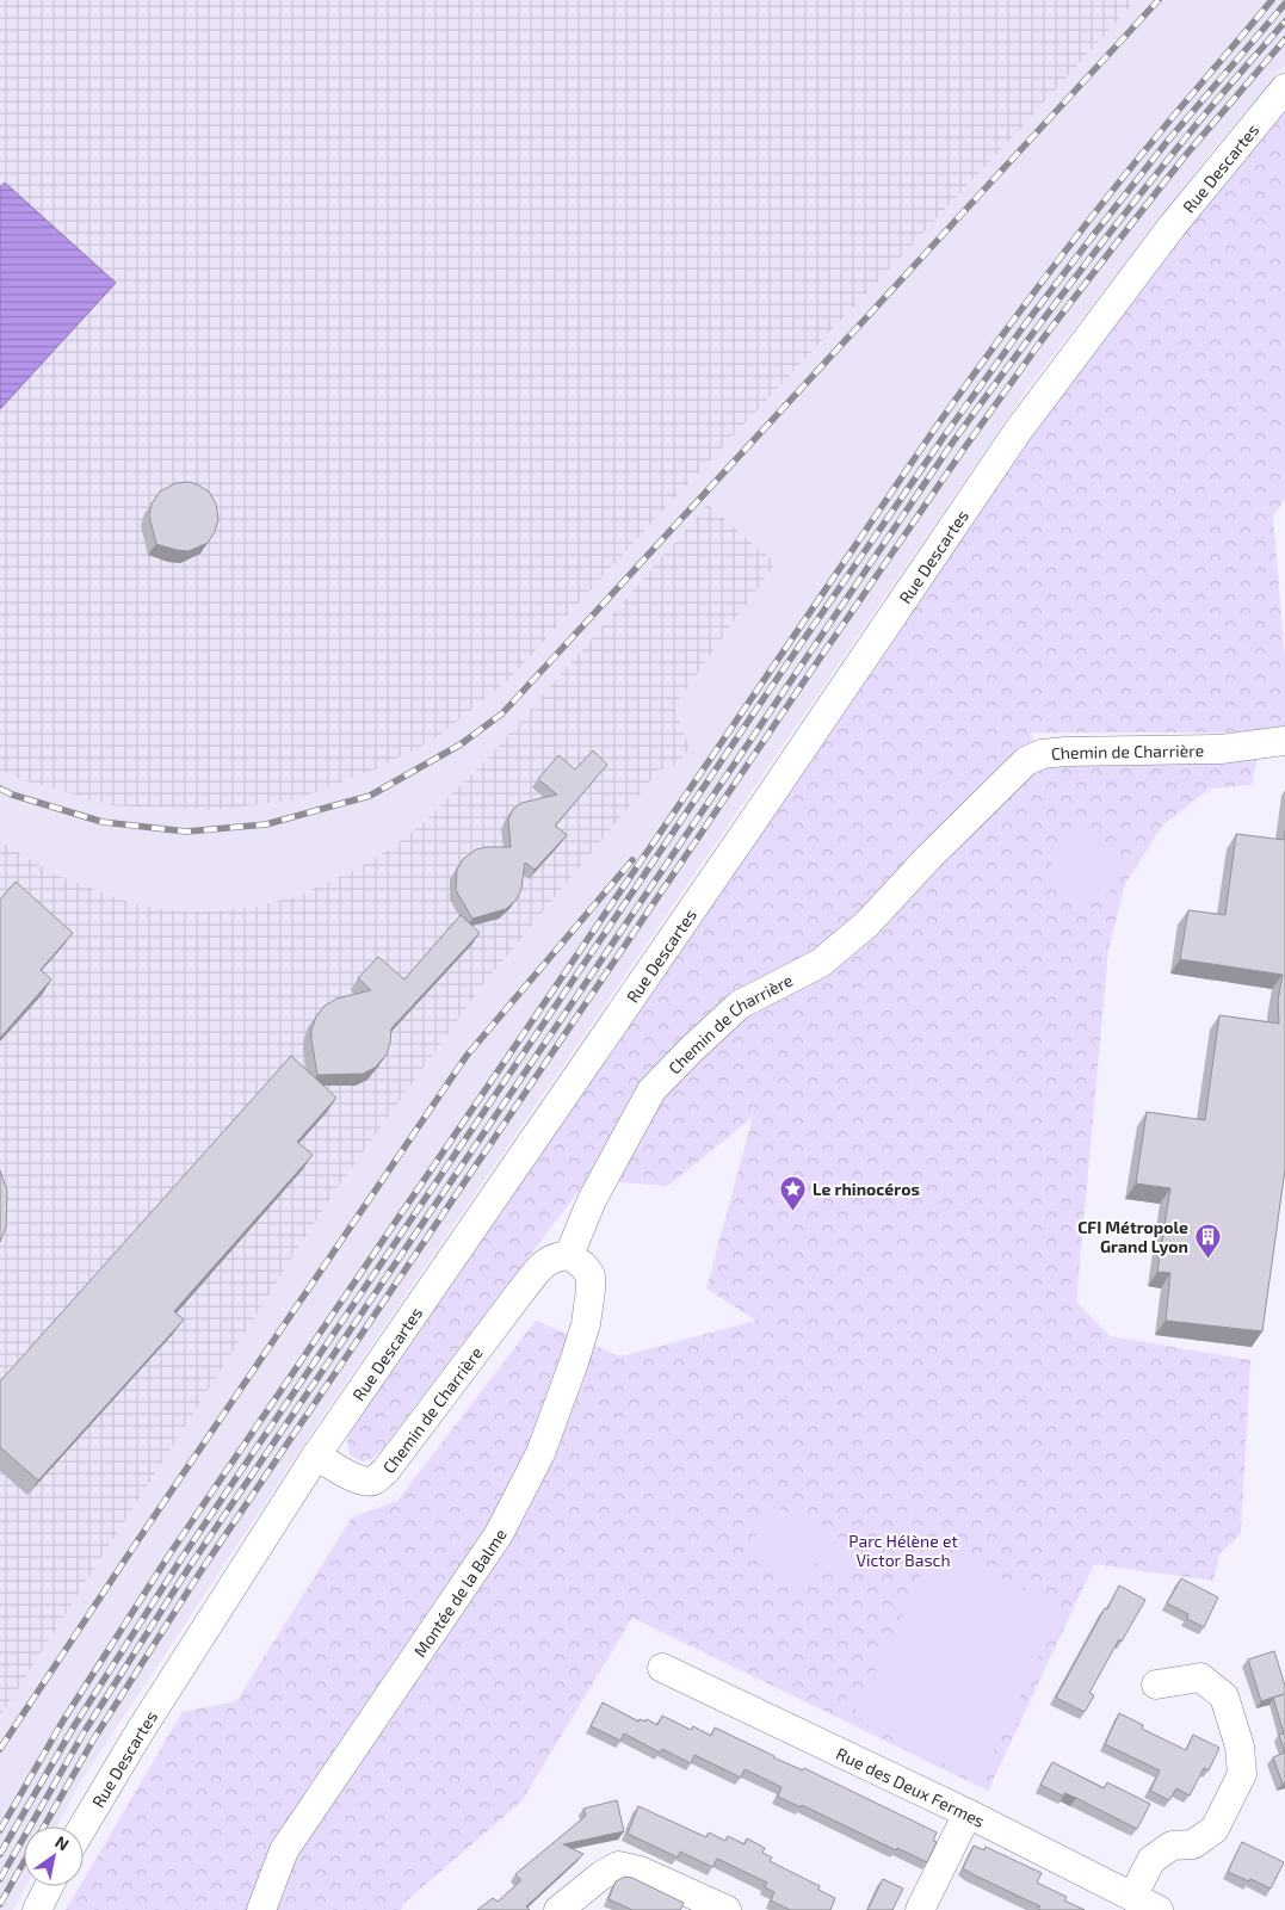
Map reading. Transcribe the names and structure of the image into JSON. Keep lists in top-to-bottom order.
{
  "streets": {
    "street": [
      "Rue Descartes",
      "Chemin de Charrière",
      "Montée de la Balme",
      "Rue des Deux Fermes"
    ]
  },
  "crossings": [
    ["Rue Descartes", "Chemin de Charrière"],
    ["Chemin de Charrière", "Montée de la Balme"]
  ],
  "parks": ["Parc Hélène et Victor Basch"],
  "places": {
    "place": ["Le rhinocéros"],
    "building": ["CFI Métropole Grand Lyon"]
  },
  "north": "top right"
}
